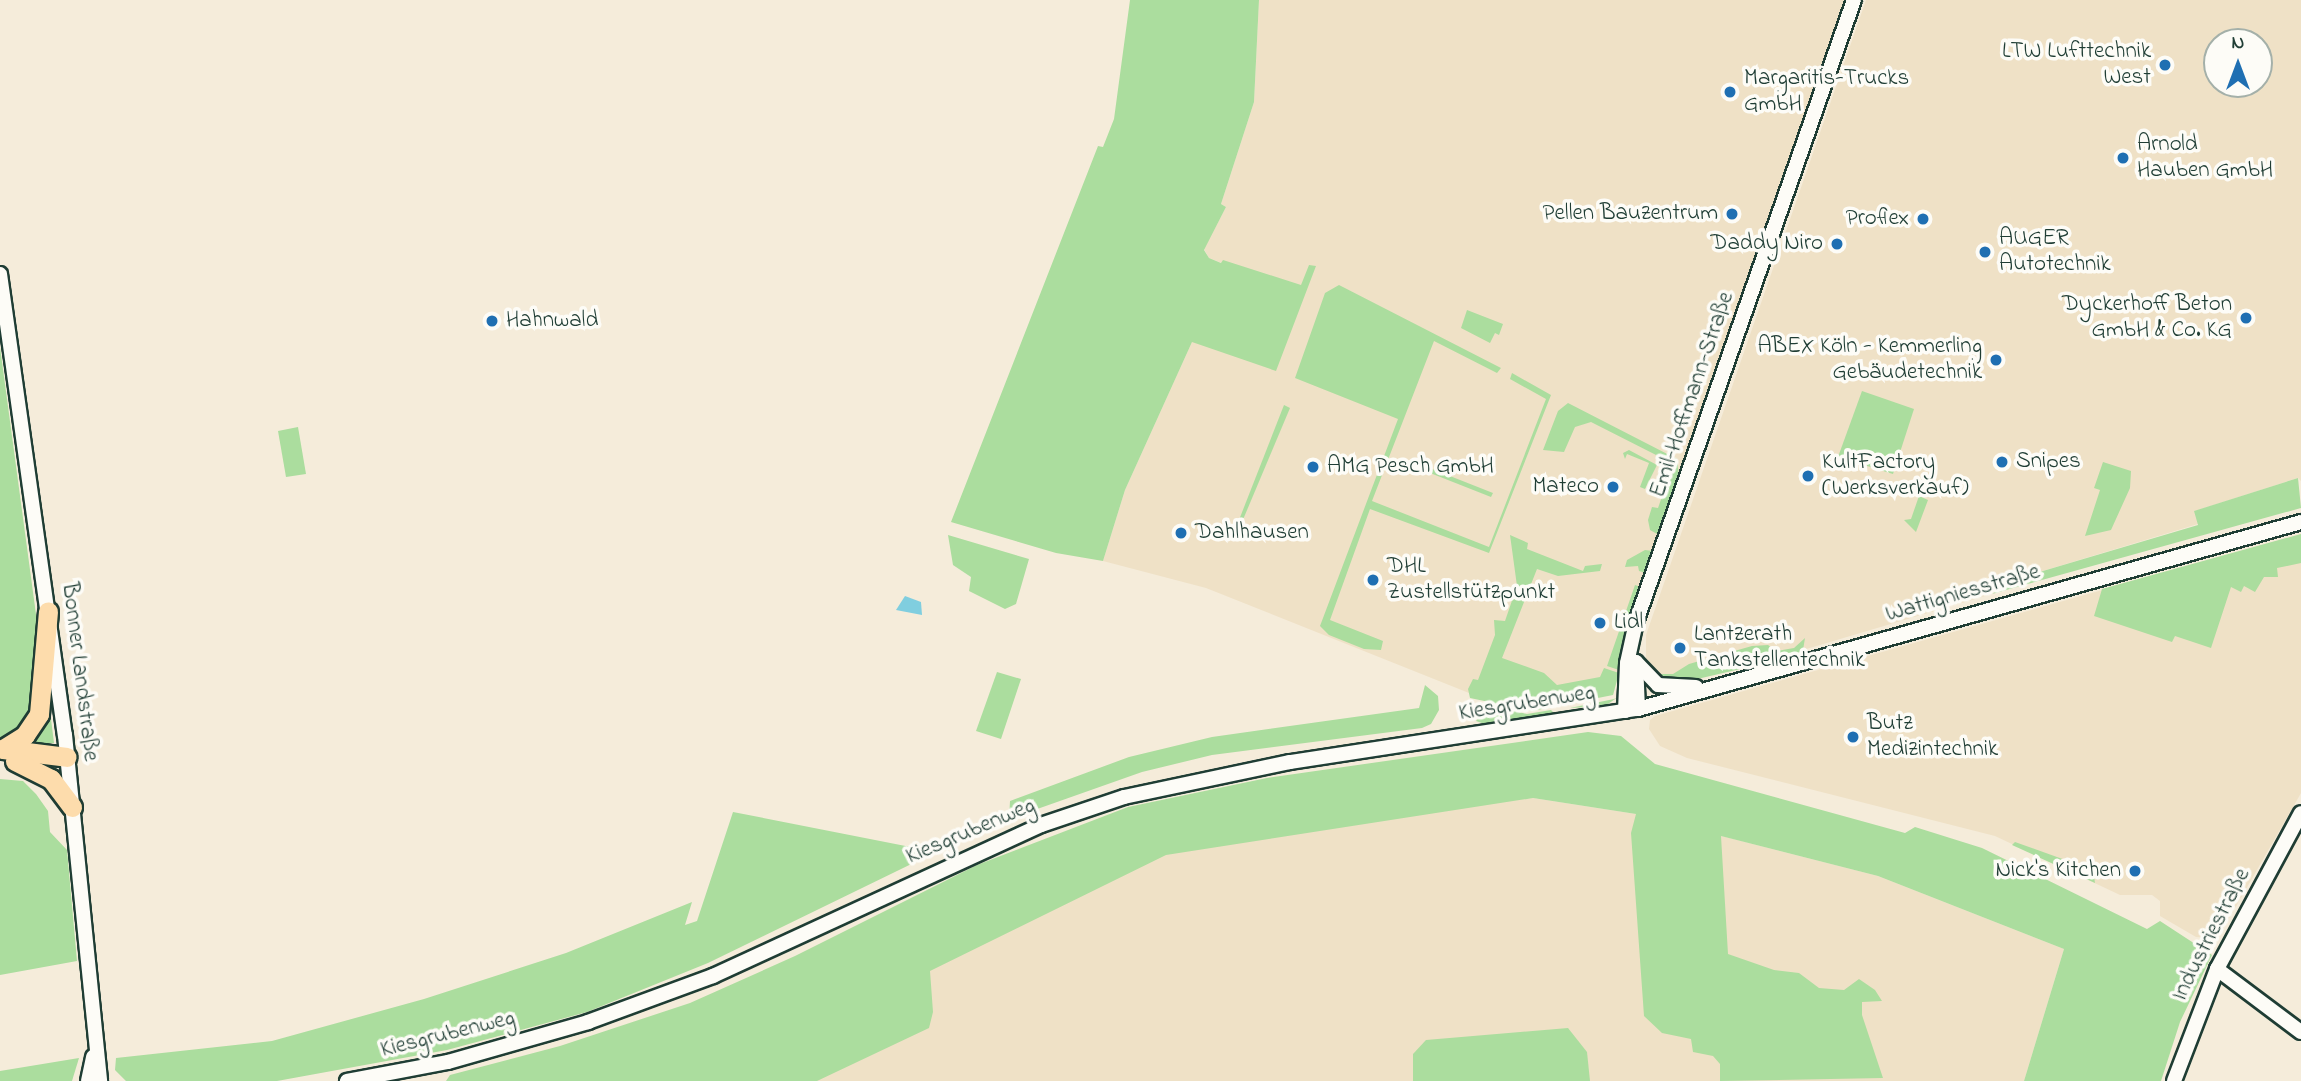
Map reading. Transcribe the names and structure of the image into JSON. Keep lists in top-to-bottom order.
{
  "streets": {
    "main road": [
      "Emil-Hoffmann-Straße",
      "Wattigniesstraße",
      "Bonner Landstraße",
      "Kiesgrubenweg",
      "Industriestraße"
    ]
  },
  "crossings": [
    ["Emil-Hoffmann-Straße", "Wattigniesstraße"],
    ["Emil-Hoffmann-Straße", "Kiesgrubenweg"],
    ["Wattigniesstraße", "Kiesgrubenweg"]
  ],
  "places": [
    "LTW Lufttechnik West",
    "Margaritis-Trucks GmbH",
    "Arnold Hauben GmbH",
    "Pellen Bauzentrum",
    "Proflex",
    "Daddy Niro",
    "AUGER Autotechnik",
    "Dyckerhoff Beton GmbH & Co. KG",
    "Hahnwald",
    "ABEX Köln - Kemmerling Gebäudetechnik",
    "Snipes",
    "AMG Pesch GmbH",
    "KultFactory (Werksverkauf)",
    "Mateco",
    "Dahlhausen",
    "DHL Zustellstützpunkt",
    "Lidl",
    "Lantzerath Tankstellentechnik",
    "Butz Medizintechnik",
    "Nick's Kitchen"
  ],
  "north": "top"
}
